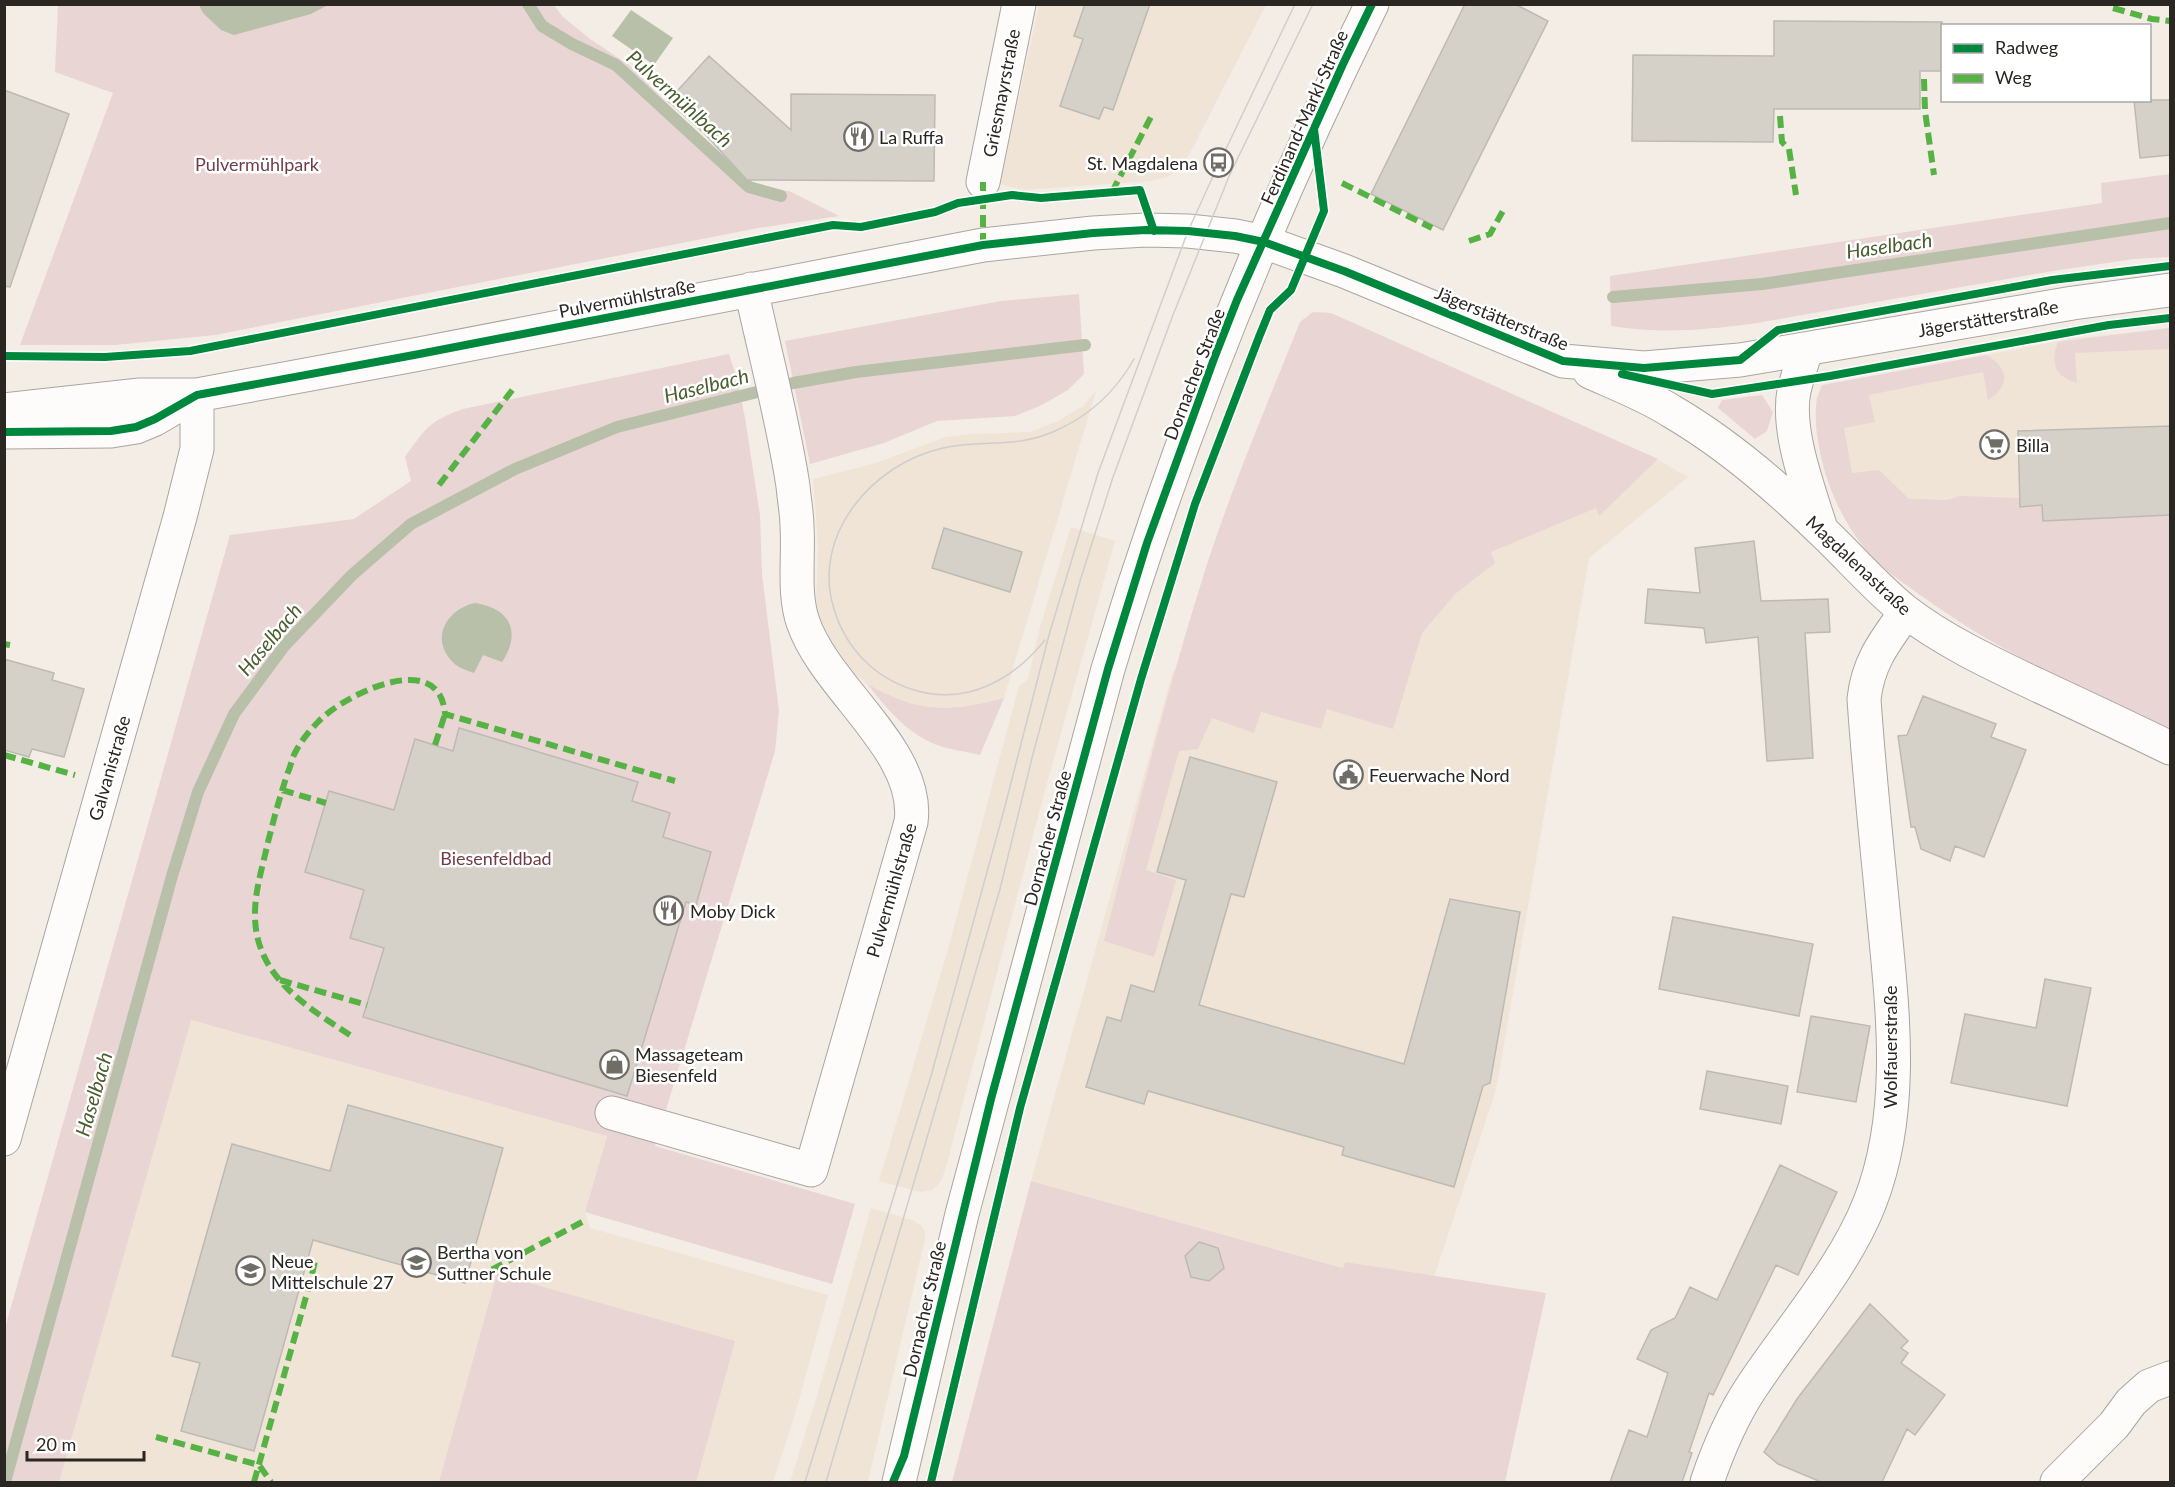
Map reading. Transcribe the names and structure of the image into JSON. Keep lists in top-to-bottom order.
{
  "streets": {
    "street": [
      "Griesmayrstraße",
      "Ferdinand-Markl-Straße",
      "Pulvermühlstraße",
      "Jägerstätterstraße",
      "Dornacher Straße",
      "Magdalenastraße",
      "Galvanistraße",
      "Wolfauerstraße"
    ]
  },
  "crossings": [
    ["Ferdinand-Markl-Straße", "Pulvermühlstraße"],
    ["Ferdinand-Markl-Straße", "Jägerstätterstraße"],
    ["Ferdinand-Markl-Straße", "Dornacher Straße"],
    ["Pulvermühlstraße", "Jägerstätterstraße"],
    ["Pulvermühlstraße", "Dornacher Straße"],
    ["Pulvermühlstraße", "Galvanistraße"],
    ["Jägerstätterstraße", "Dornacher Straße"],
    ["Jägerstätterstraße", "Magdalenastraße"],
    ["Magdalenastraße", "Wolfauerstraße"]
  ],
  "water": ["Pulvermühlbach", "Haselbach"],
  "parks": ["Pulvermühlpark", "Biesenfeldbad"],
  "places": {
    "restaurant": ["La Ruffa", "Moby Dick"],
    "bus stop": ["St. Magdalena"],
    "supermarket": ["Billa"],
    "public building": ["Feuerwache Nord"],
    "shop": ["Massageteam Biesenfeld"],
    "school or university": ["Bertha von Suttner Schule", "Neue Mittelschule 27"]
  },
  "legend": ["Radweg", "Weg"],
  "scale_bar": "20 m"
}
